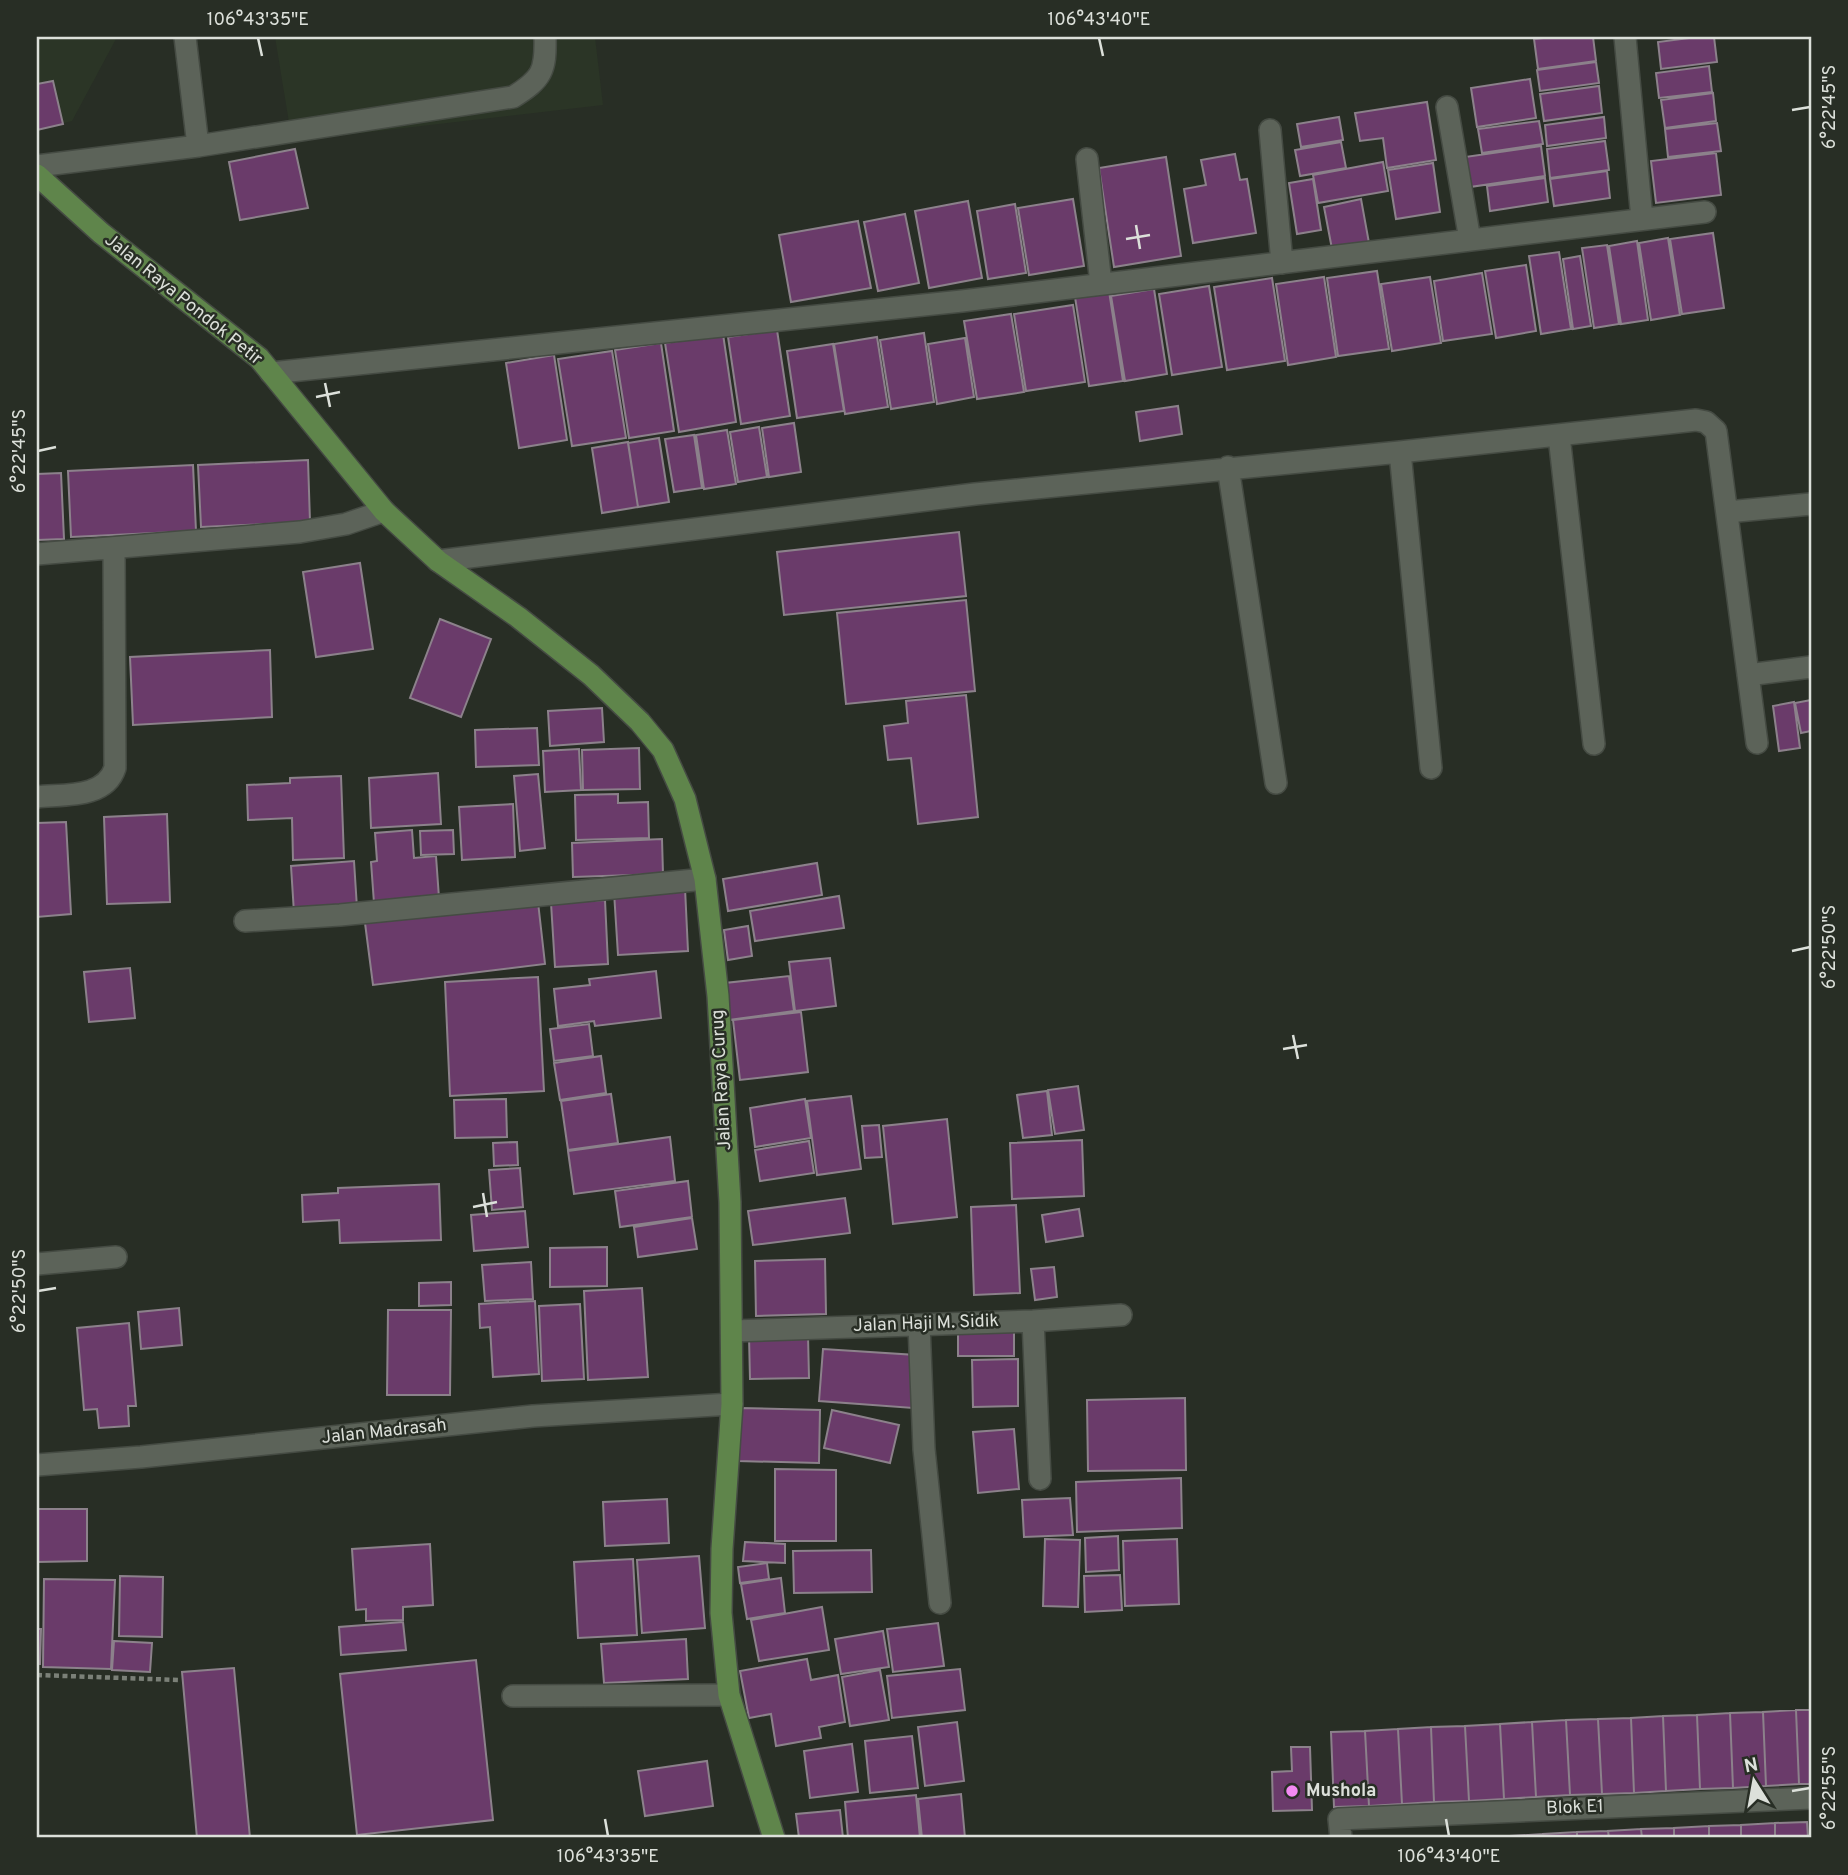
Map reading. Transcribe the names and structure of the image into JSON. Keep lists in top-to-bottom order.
{
  "streets": {
    "main road": ["Jalan Raya Pondok Petir", "Jalan Raya Curug"],
    "street": ["Jalan Haji M. Sidik", "Jalan Madrasah", "Blok E1"]
  },
  "crossings": [
    ["Jalan Raya Pondok Petir", "Jalan Raya Curug"],
    ["Jalan Raya Curug", "Jalan Haji M. Sidik"],
    ["Jalan Raya Curug", "Jalan Madrasah"]
  ],
  "places": ["Mushola"],
  "north": "top",
  "coordinates": [
    "106°43'35\"E",
    "106°43'40\"E",
    "6°22'45\"S",
    "6°22'50\"S",
    "6°22'55\"S"
  ]
}
